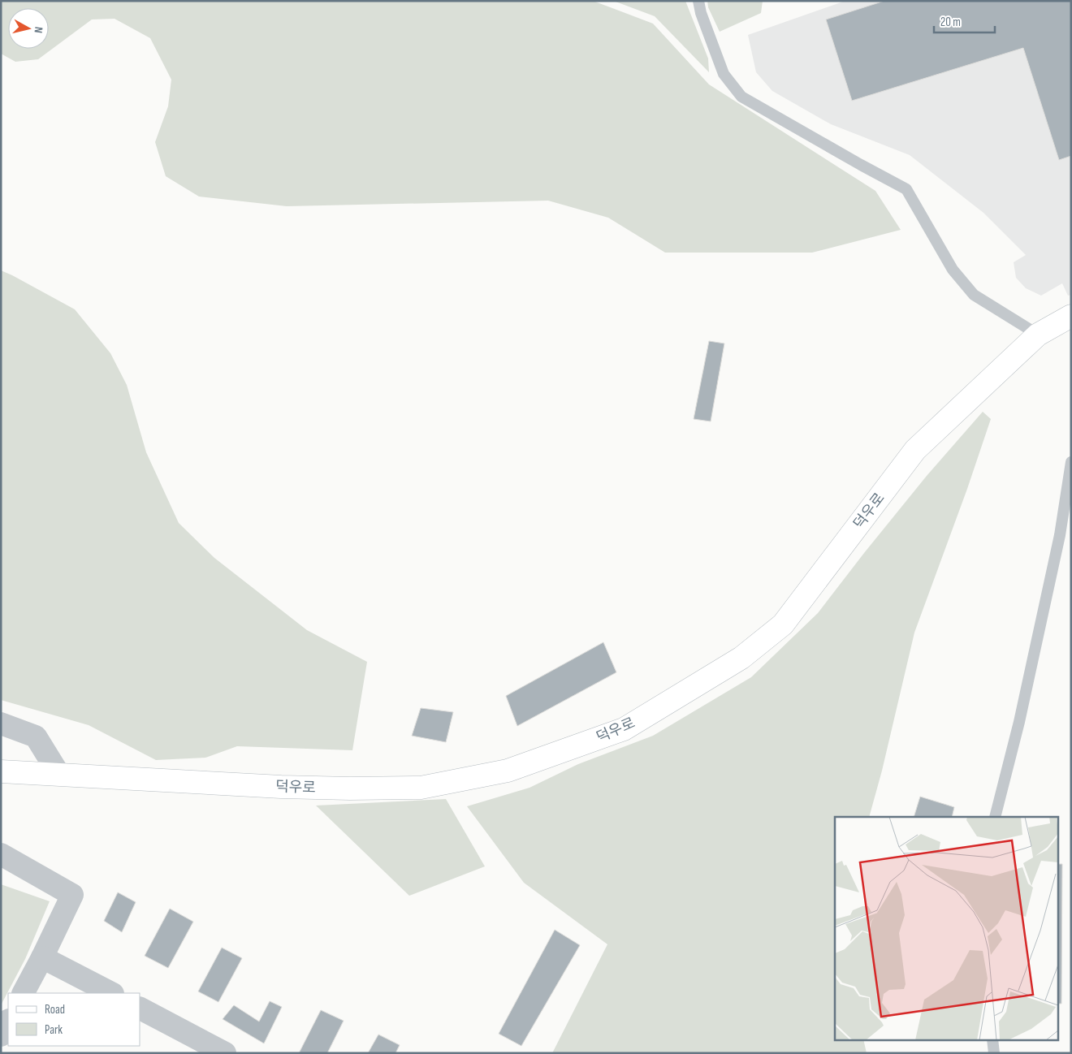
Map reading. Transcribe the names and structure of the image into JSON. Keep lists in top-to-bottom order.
{
  "streets": {
    "street": ["덕우로"]
  },
  "legend": ["Road", "Park"],
  "scale_bar": "20 m",
  "north": "right"
}
